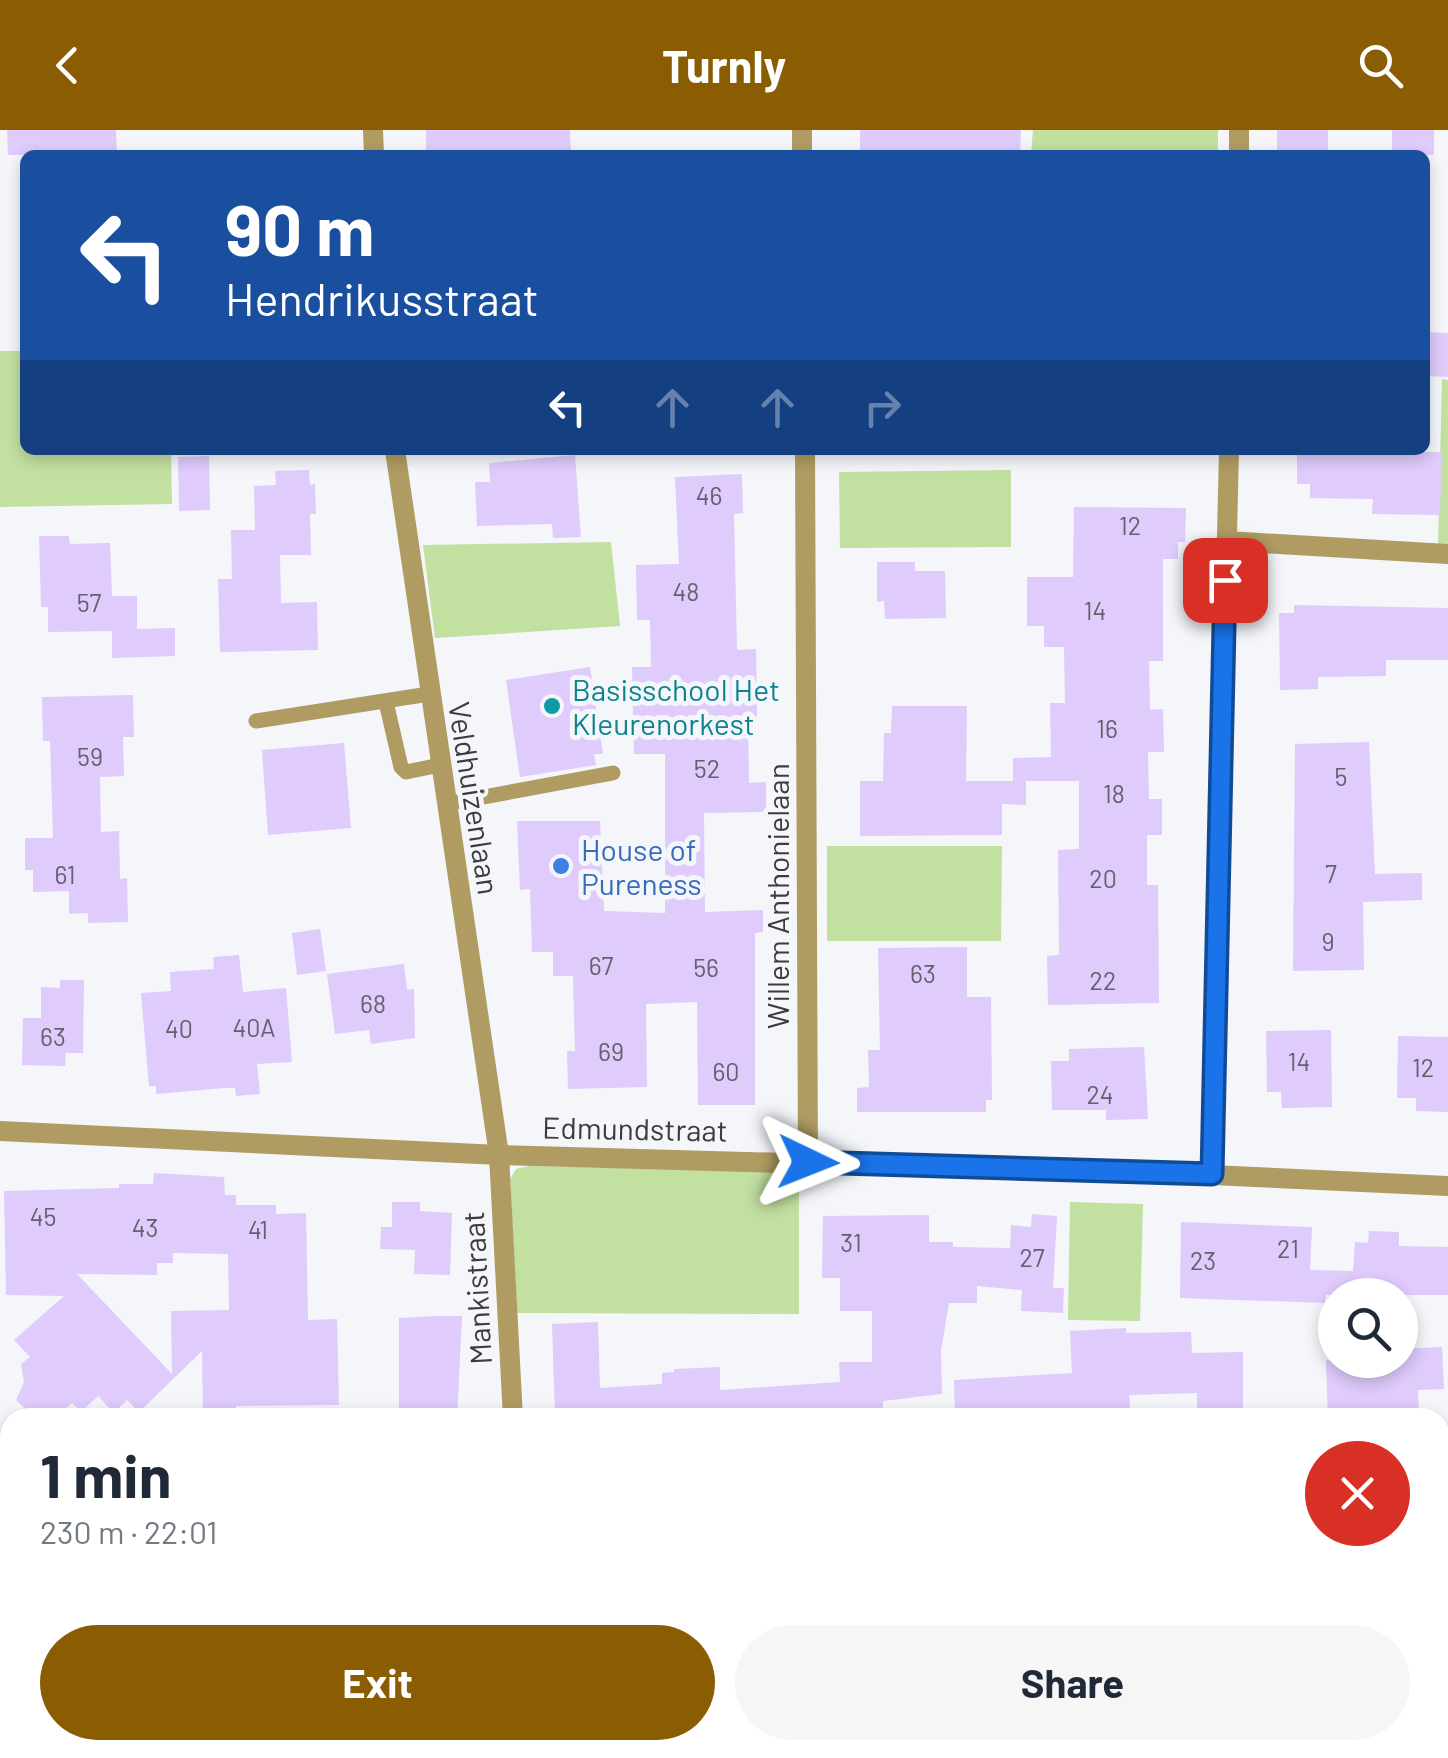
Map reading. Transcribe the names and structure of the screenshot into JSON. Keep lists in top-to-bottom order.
{
  "streets": {
    "street": [
      "Veldhuizenlaan",
      "Willem Anthonielaan",
      "Edmundstraat",
      "Mankistraat"
    ]
  },
  "crossings": [
    ["Veldhuizenlaan", "Edmundstraat"],
    ["Veldhuizenlaan", "Mankistraat"],
    ["Willem Anthonielaan", "Edmundstraat"],
    ["Edmundstraat", "Mankistraat"]
  ],
  "places": ["Basisschool Het Kleurenorkest", "House of Pureness"],
  "house_numbers": [
    "46",
    "12",
    "48",
    "57",
    "14",
    "16",
    "59",
    "52",
    "5",
    "18",
    "7",
    "61",
    "20",
    "9",
    "67",
    "56",
    "63",
    "22",
    "68",
    "40A",
    "40",
    "63",
    "69",
    "14",
    "12",
    "60",
    "24",
    "45",
    "43",
    "41",
    "31",
    "21",
    "27",
    "23"
  ],
  "page": {
    "header": "Turnly",
    "turn": ["90 m", "Hendrikusstraat"],
    "heading": ["1 min", "230 m · 22:01"],
    "buttons": ["Exit", "Share"]
  }
}
